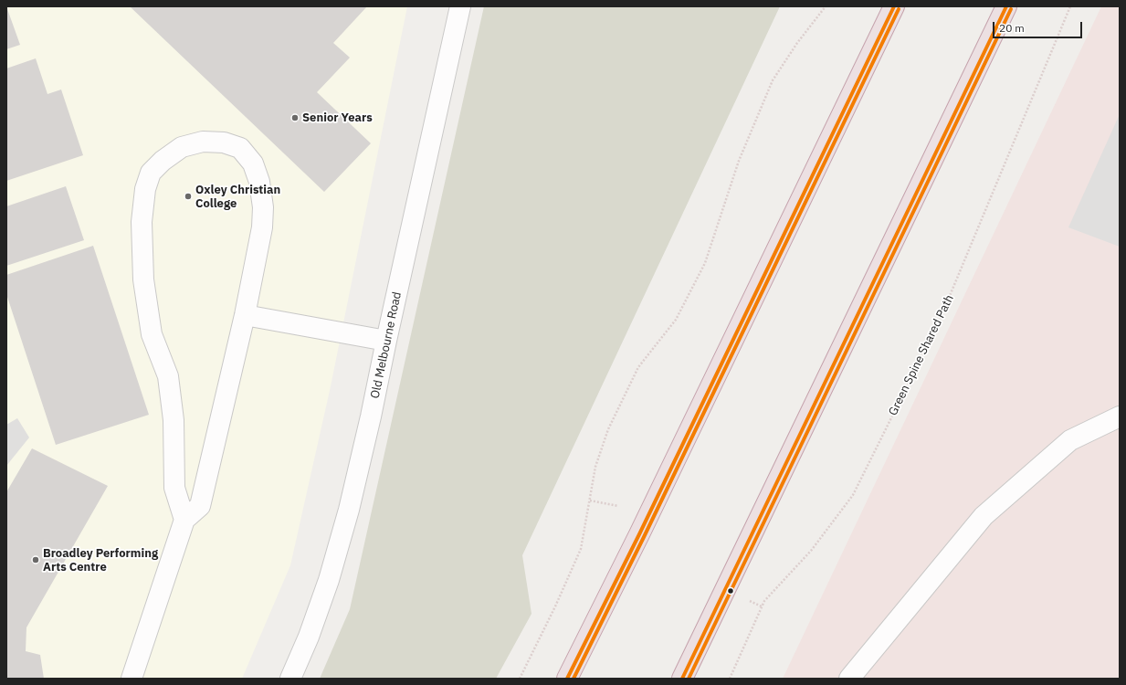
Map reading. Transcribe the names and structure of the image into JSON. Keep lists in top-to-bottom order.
{
  "streets": {
    "street": ["Old Melbourne Road"],
    "path": ["Green Spine Shared Path"]
  },
  "places": ["Senior Years", "Oxley Christian College", "Broadley Performing Arts Centre"],
  "scale_bar": "20 m"
}
